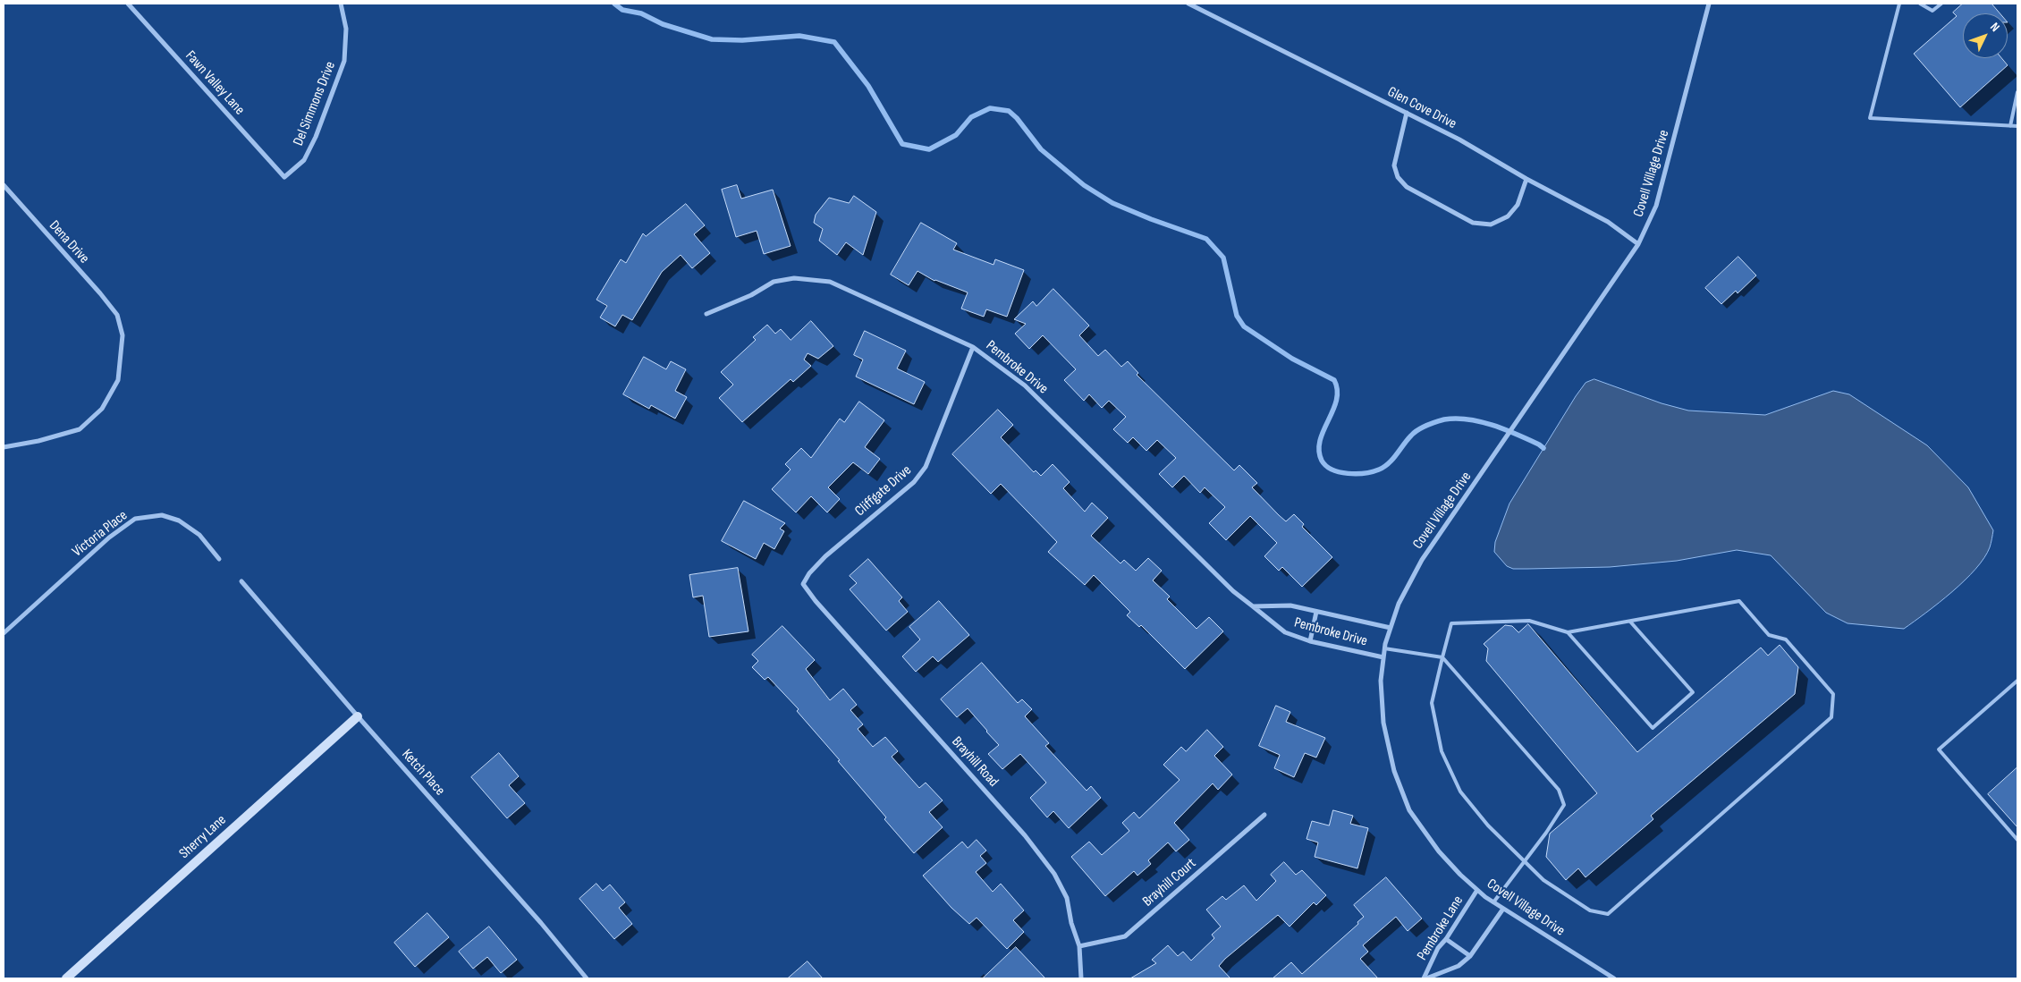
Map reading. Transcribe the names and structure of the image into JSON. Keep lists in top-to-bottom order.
{
  "streets": {
    "street": [
      "Fawn Valley Lane",
      "Del Simmons Drive",
      "Glen Cove Drive",
      "Covell Village Drive",
      "Dena Drive",
      "Pembroke Drive",
      "Cliffgate Drive",
      "Victoria Place",
      "Brayhill Road",
      "Ketch Place",
      "Sherry Lane",
      "Brayhill Court",
      "Pembroke Lane"
    ]
  },
  "crossings": [
    ["Fawn Valley Lane", "Del Simmons Drive"],
    ["Glen Cove Drive", "Covell Village Drive"],
    ["Covell Village Drive", "Pembroke Drive"],
    ["Covell Village Drive", "Pembroke Lane"],
    ["Pembroke Drive", "Cliffgate Drive"],
    ["Cliffgate Drive", "Brayhill Road"],
    ["Brayhill Road", "Brayhill Court"],
    ["Ketch Place", "Sherry Lane"]
  ],
  "north": "top right"
}
